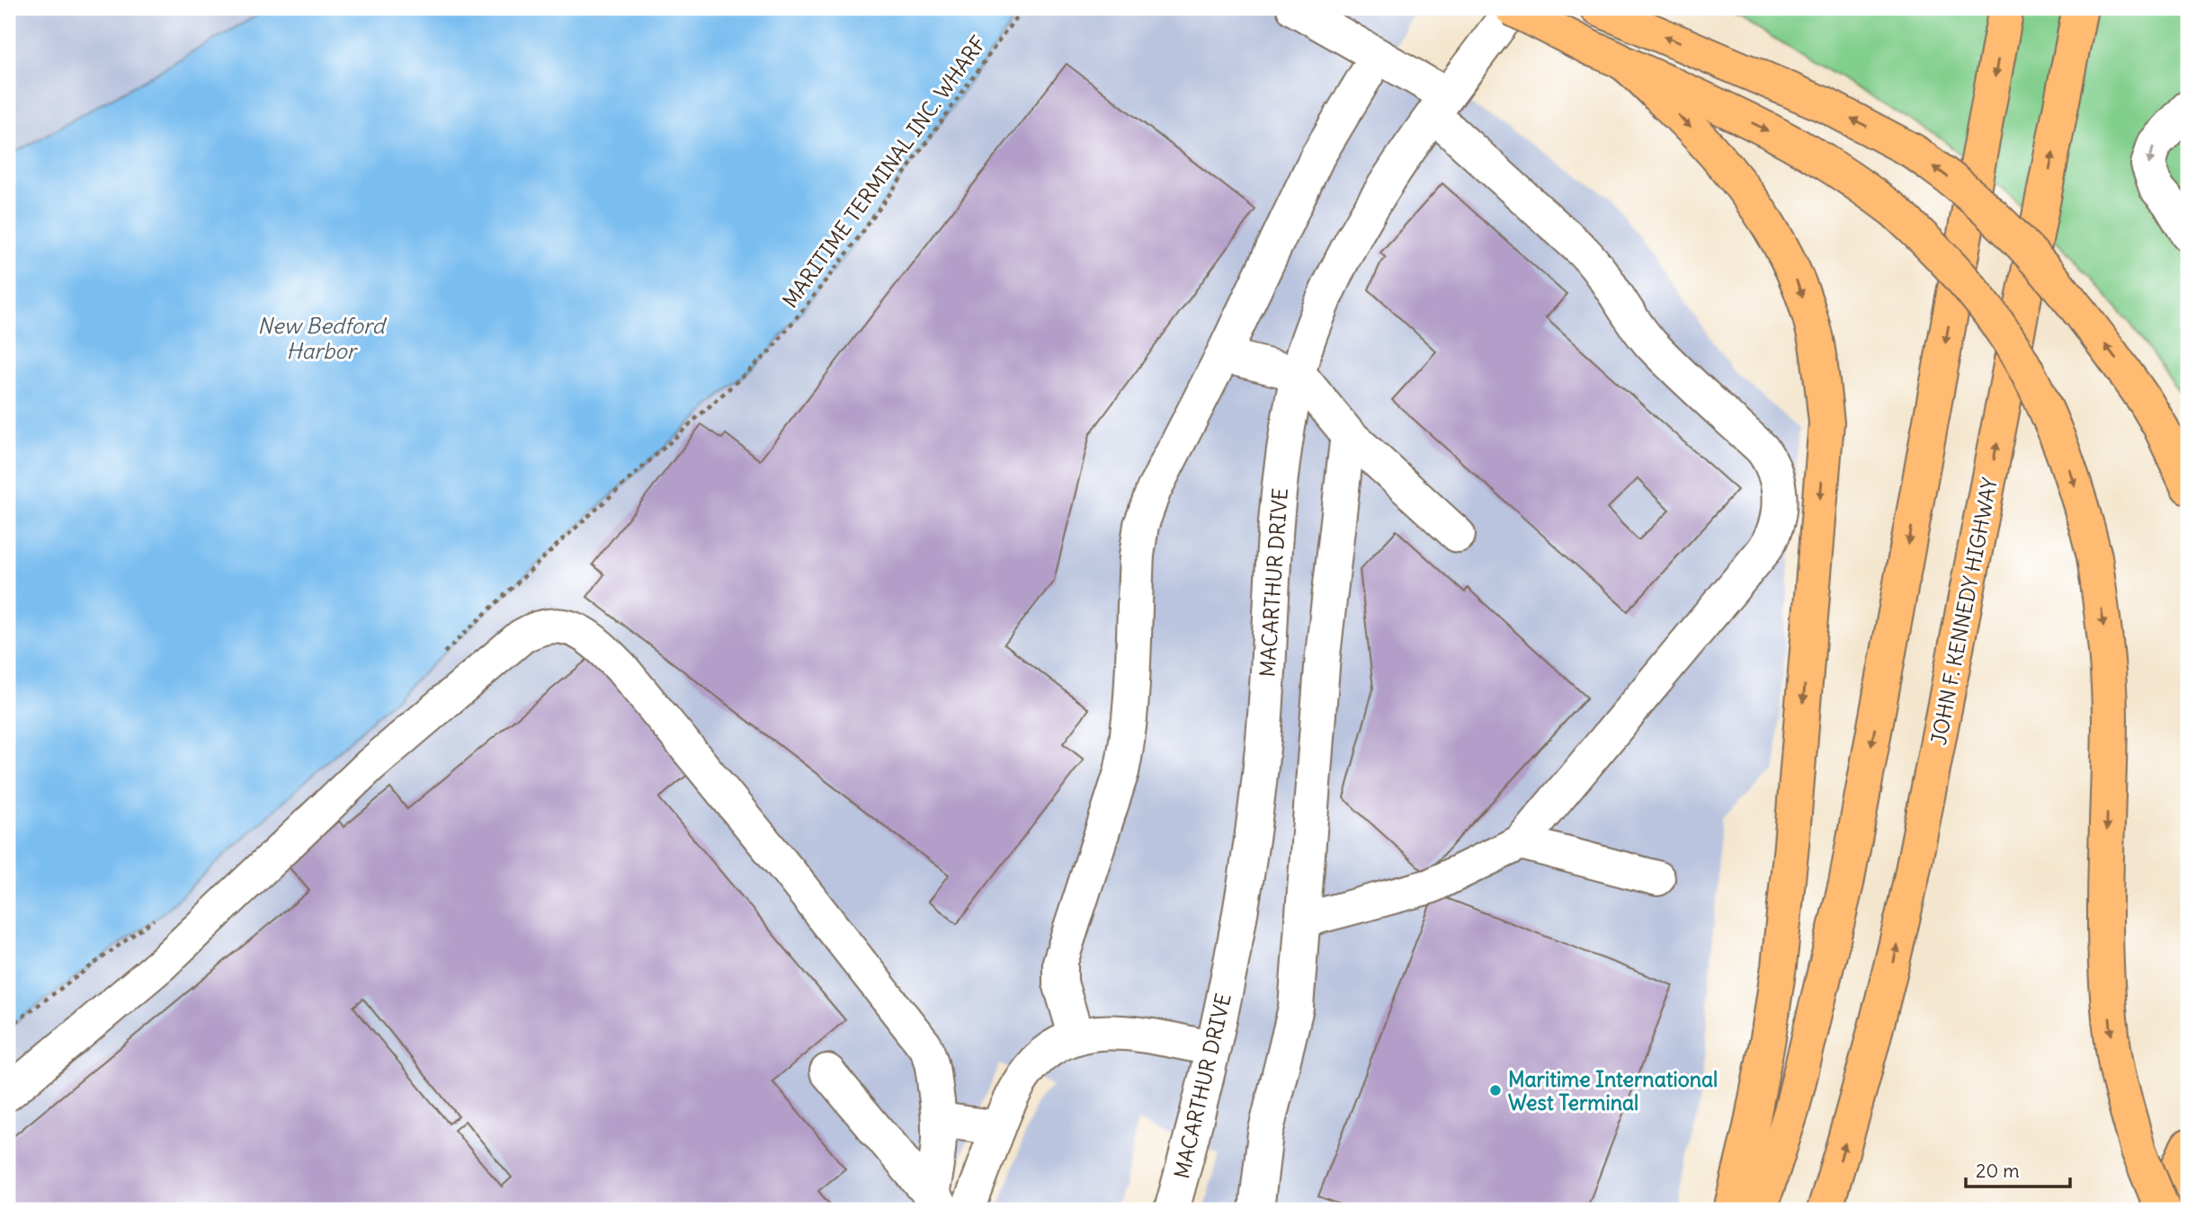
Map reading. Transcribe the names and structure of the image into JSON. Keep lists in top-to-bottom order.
{
  "streets": {
    "main road": ["JOHN F. KENNEDY HIGHWAY"],
    "street": ["MACARTHUR DRIVE"],
    "path": ["MARITIME TERMINAL INC. WHARF"]
  },
  "water": ["New Bedford Harbor"],
  "places": ["Maritime International West Terminal"],
  "scale_bar": "20 m"
}
